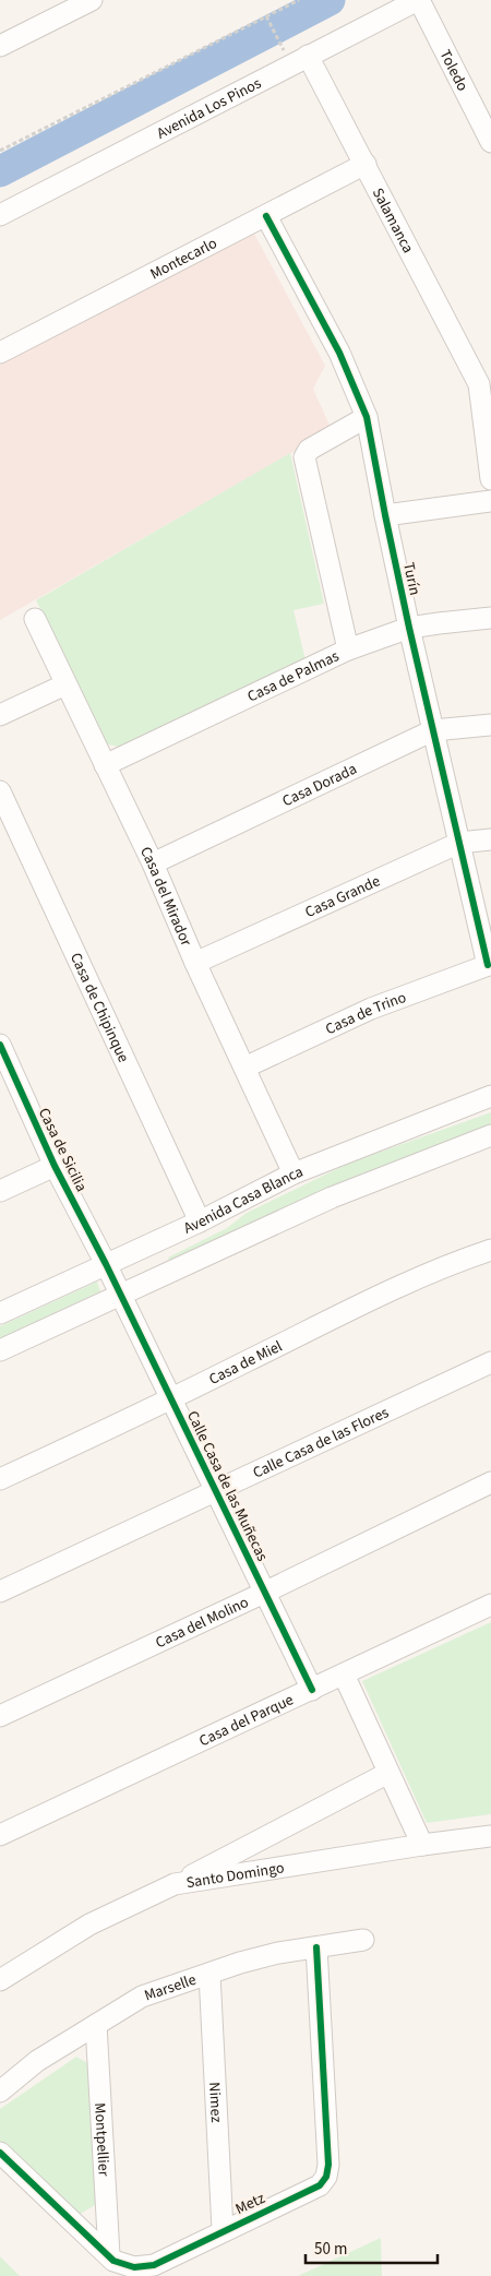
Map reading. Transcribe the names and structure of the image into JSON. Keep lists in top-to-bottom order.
{
  "streets": {
    "street": [
      "Toledo",
      "Avenida Los Pinos",
      "Salamanca",
      "Montecarlo",
      "Turín",
      "Casa de Palmas",
      "Casa Dorada",
      "Casa del Mirador",
      "Casa Grande",
      "Casa de Chipinque",
      "Casa de Trino",
      "Casa de Sicilia",
      "Avenida Casa Blanca",
      "Casa de Miel",
      "Calle Casa de las Flores",
      "Calle Casa de las Muñecas",
      "Casa del Molino",
      "Casa del Parque",
      "Santo Domingo",
      "Marselle",
      "Nimez",
      "Montpellier",
      "Metz"
    ]
  },
  "crossings": [
    ["Toledo", "Avenida Los Pinos"],
    ["Avenida Los Pinos", "Salamanca"],
    ["Salamanca", "Montecarlo"],
    ["Montecarlo", "Turín"],
    ["Turín", "Casa de Palmas"],
    ["Turín", "Casa Dorada"],
    ["Turín", "Casa Grande"],
    ["Turín", "Casa de Trino"],
    ["Casa de Palmas", "Casa del Mirador"],
    ["Casa Dorada", "Casa del Mirador"],
    ["Casa del Mirador", "Casa Grande"],
    ["Casa del Mirador", "Casa de Trino"],
    ["Casa del Mirador", "Avenida Casa Blanca"],
    ["Casa de Chipinque", "Avenida Casa Blanca"],
    ["Casa de Sicilia", "Avenida Casa Blanca"],
    ["Casa de Sicilia", "Calle Casa de las Muñecas"],
    ["Casa de Miel", "Calle Casa de las Muñecas"],
    ["Calle Casa de las Flores", "Calle Casa de las Muñecas"],
    ["Calle Casa de las Muñecas", "Casa del Molino"],
    ["Calle Casa de las Muñecas", "Casa del Parque"],
    ["Marselle", "Nimez"],
    ["Marselle", "Montpellier"],
    ["Marselle", "Metz"],
    ["Nimez", "Metz"],
    ["Montpellier", "Metz"]
  ],
  "scale_bar": "50 m"
}
